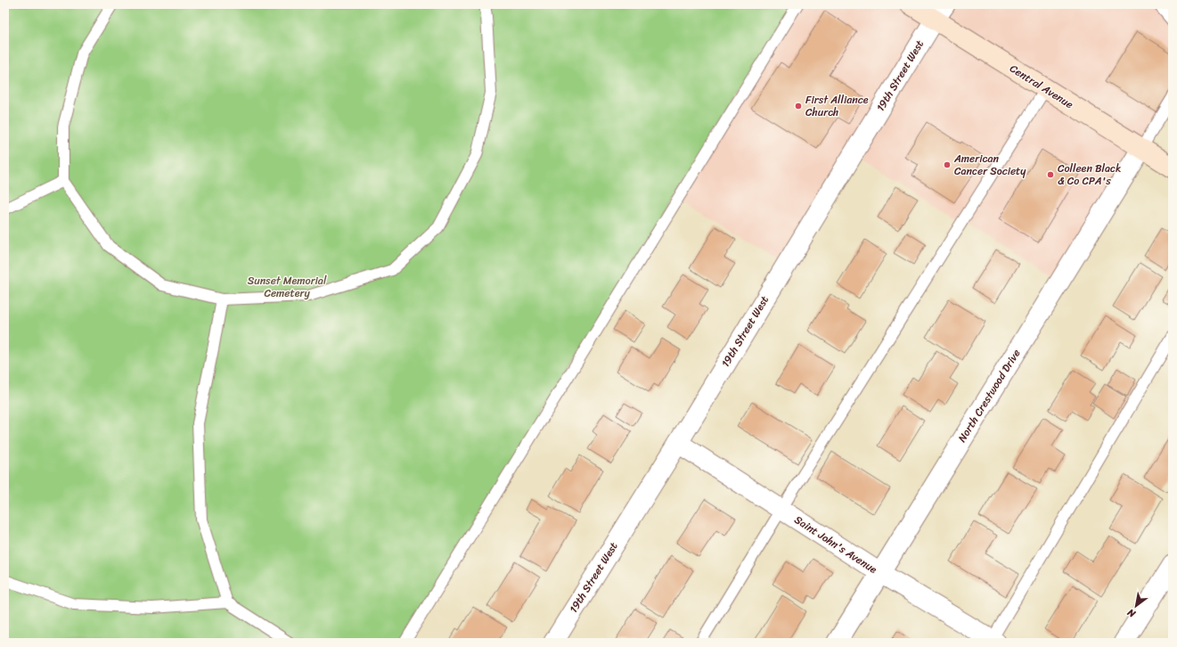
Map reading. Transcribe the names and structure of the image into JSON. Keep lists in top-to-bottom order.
{
  "streets": {
    "main road": ["Central Avenue"],
    "street": ["19th Street West", "North Crestwood Drive", "Saint John's Avenue"]
  },
  "crossings": [
    ["19th Street West", "Central Avenue"],
    ["19th Street West", "Saint John's Avenue"],
    ["Central Avenue", "North Crestwood Drive"],
    ["North Crestwood Drive", "Saint John's Avenue"]
  ],
  "parks": ["Sunset Memorial Cemetery"],
  "places": ["First Alliance Church", "American Cancer Society", "Colleen Black & Co CPA's"],
  "north": "bottom left"
}
